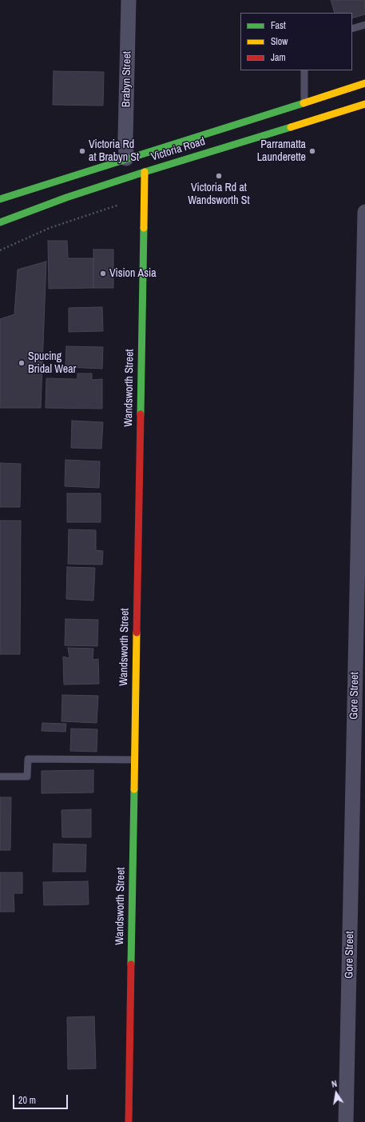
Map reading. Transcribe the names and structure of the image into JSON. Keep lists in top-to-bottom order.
{
  "streets": {
    "street": [
      "Brabyn Street",
      "Victoria Road",
      "Wandsworth Street",
      "Gore Street"
    ]
  },
  "crossings": [
    ["Brabyn Street", "Victoria Road"],
    ["Victoria Road", "Wandsworth Street"]
  ],
  "places": [
    "Victoria Rd at Brabyn St",
    "Parramatta Launderette",
    "Victoria Rd at Wandsworth St",
    "Vision Asia",
    "Spucing Bridal Wear"
  ],
  "legend": ["Fast", "Slow", "Jam"],
  "scale_bar": "20 m",
  "north": "top"
}
